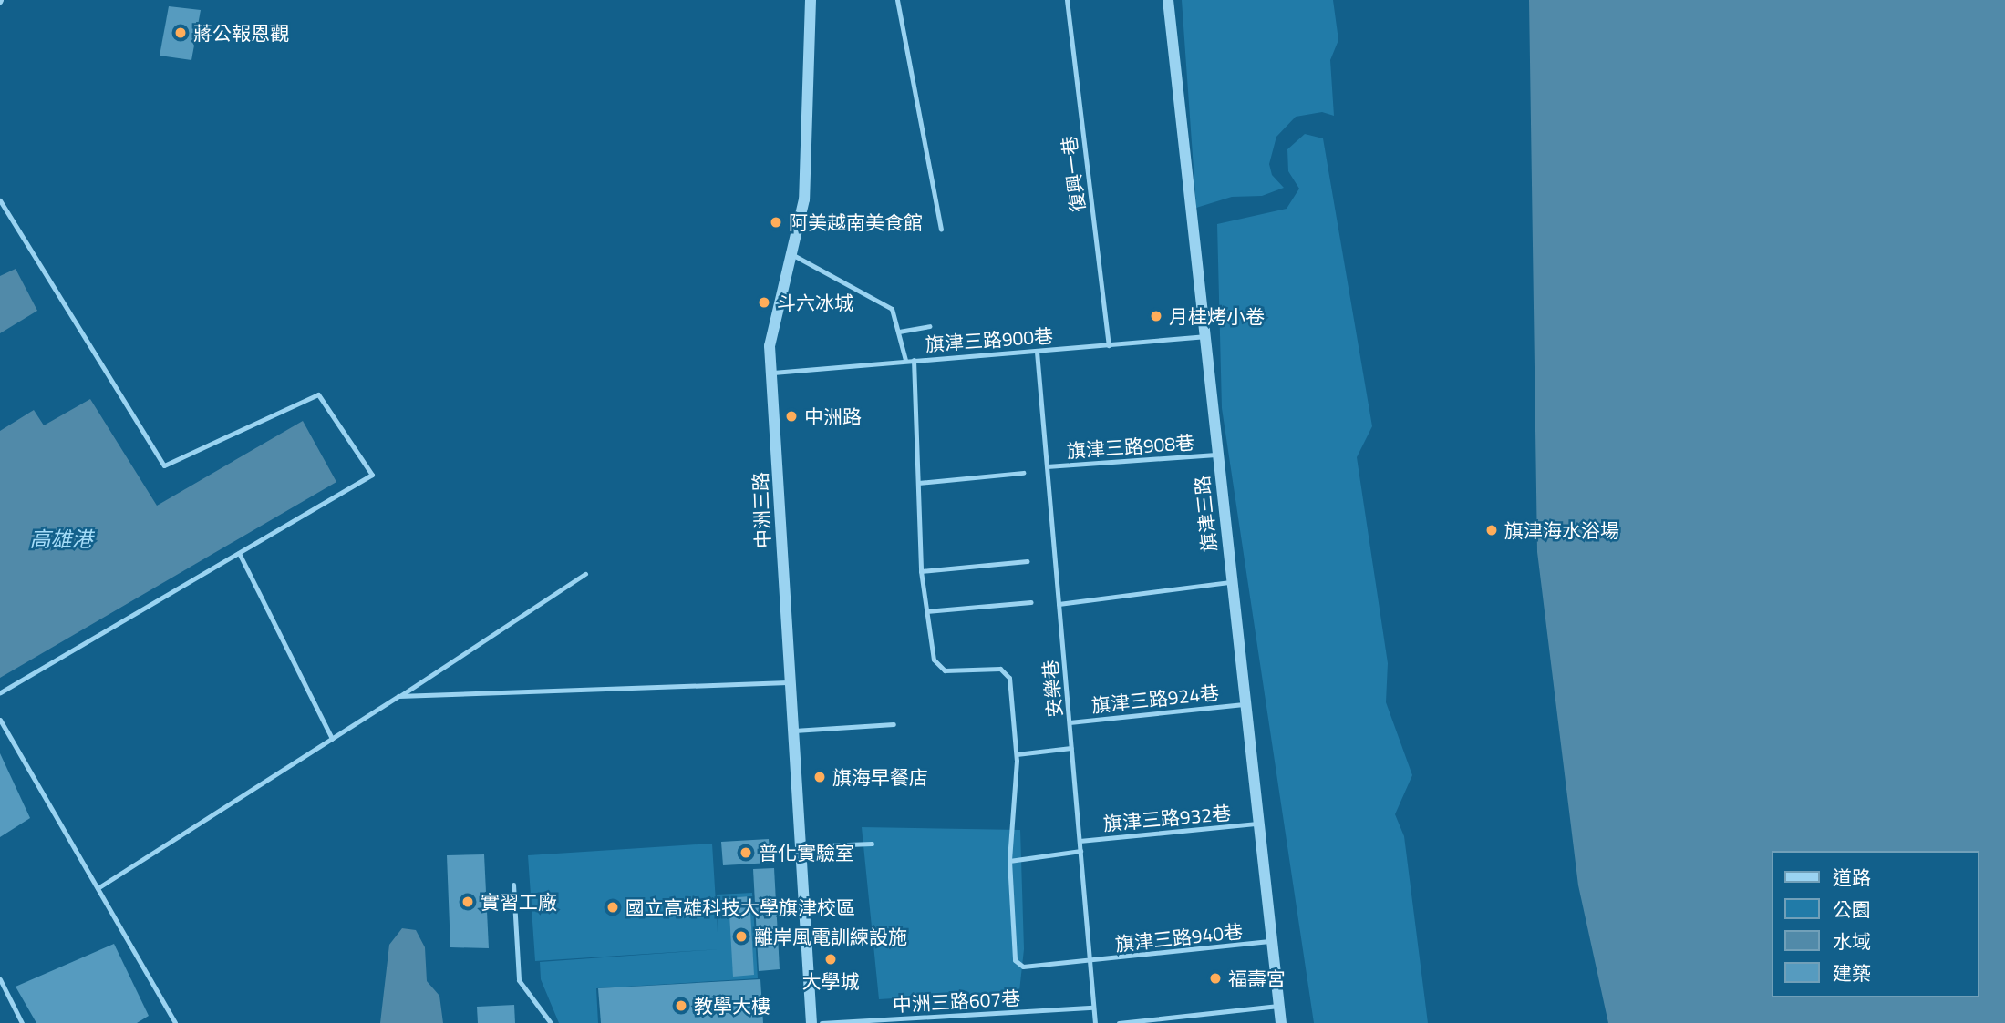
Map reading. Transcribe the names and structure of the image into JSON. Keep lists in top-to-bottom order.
{
  "streets": {
    "street": ["中洲三路", "旗津三路"],
    "lane": [
      "復興一巷",
      "旗津三路900巷",
      "旗津三路908巷",
      "安樂巷",
      "旗津三路924巷",
      "旗津三路932巷",
      "旗津三路940巷",
      "中洲三路607巷"
    ]
  },
  "crossings": [
    ["復興一巷", "旗津三路900巷"],
    ["旗津三路900巷", "中洲三路"],
    ["旗津三路900巷", "旗津三路"],
    ["旗津三路900巷", "安樂巷"],
    ["旗津三路908巷", "旗津三路"],
    ["旗津三路908巷", "安樂巷"],
    ["旗津三路", "旗津三路924巷"],
    ["旗津三路", "旗津三路932巷"],
    ["旗津三路", "旗津三路940巷"],
    ["安樂巷", "旗津三路924巷"],
    ["安樂巷", "旗津三路932巷"],
    ["安樂巷", "旗津三路940巷"],
    ["安樂巷", "中洲三路607巷"]
  ],
  "water": ["高雄港"],
  "places": [
    "蔣公報恩觀",
    "阿美越南美食館",
    "斗六冰城",
    "月桂烤小卷",
    "中洲路",
    "旗津海水浴場",
    "旗海早餐店",
    "普化實驗室",
    "實習工廠",
    "國立高雄科技大學旗津校區",
    "離岸風電訓練設施",
    "大學城",
    "福壽宮",
    "教學大樓"
  ],
  "legend": [
    "道路",
    "公園",
    "水域",
    "建築"
  ]
}
